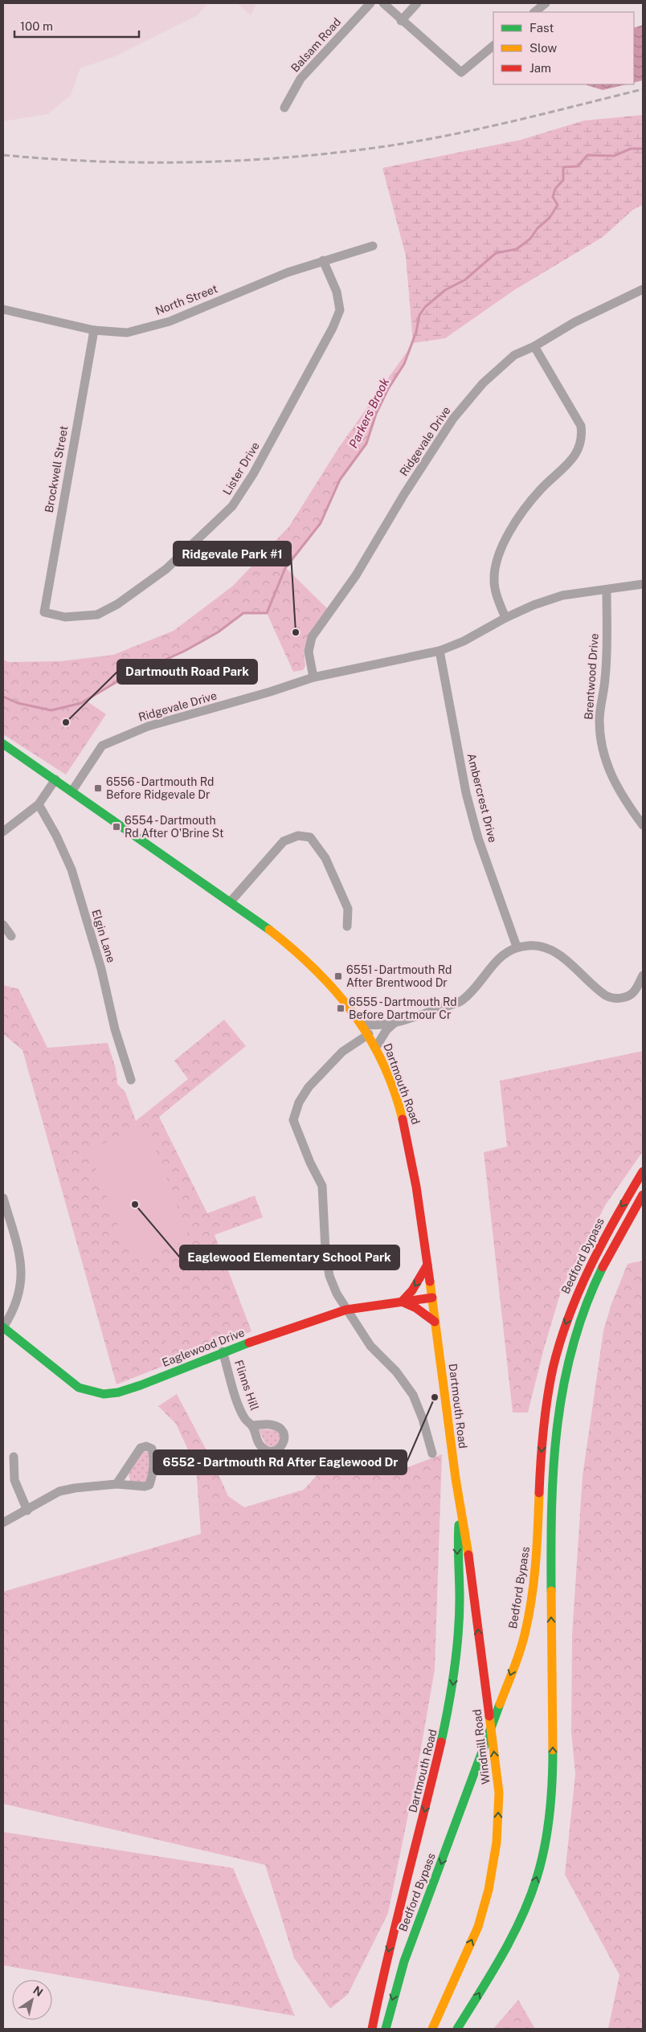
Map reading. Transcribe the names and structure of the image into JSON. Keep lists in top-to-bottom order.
{
  "streets": {
    "main road": [
      "Dartmouth Road",
      "Bedford Bypass",
      "Eaglewood Drive",
      "Windmill Road"
    ],
    "street": [
      "Balsam Road",
      "North Street",
      "Ridgevale Drive",
      "Lister Drive",
      "Brockwell Street",
      "Brentwood Drive",
      "Ambercrest Drive",
      "Elgin Lane",
      "Flinns Hill"
    ]
  },
  "crossings": [
    ["North Street", "Lister Drive"],
    ["North Street", "Brockwell Street"],
    ["Ridgevale Drive", "Brentwood Drive"],
    ["Ridgevale Drive", "Ambercrest Drive"],
    ["Ridgevale Drive", "Dartmouth Road"],
    ["Lister Drive", "Brockwell Street"],
    ["Dartmouth Road", "Eaglewood Drive"],
    ["Dartmouth Road", "Windmill Road"],
    ["Eaglewood Drive", "Flinns Hill"]
  ],
  "one_way": ["Windmill Road"],
  "water": ["Parkers Brook"],
  "places": {
    "other": [
      "Ridgevale Park #1",
      "Dartmouth Road Park",
      "Eaglewood Elementary School Park",
      "6552 - Dartmouth Rd After Eaglewood Dr"
    ],
    "transit": [
      "6556 - Dartmouth Rd Before Ridgevale Dr",
      "6554 - Dartmouth Rd After O'Brine St",
      "6551 - Dartmouth Rd After Brentwood Dr",
      "6555 - Dartmouth Rd Before Dartmour Cr"
    ]
  },
  "legend": ["Fast", "Slow", "Jam"],
  "scale_bar": "100 m",
  "north": "top right"
}
